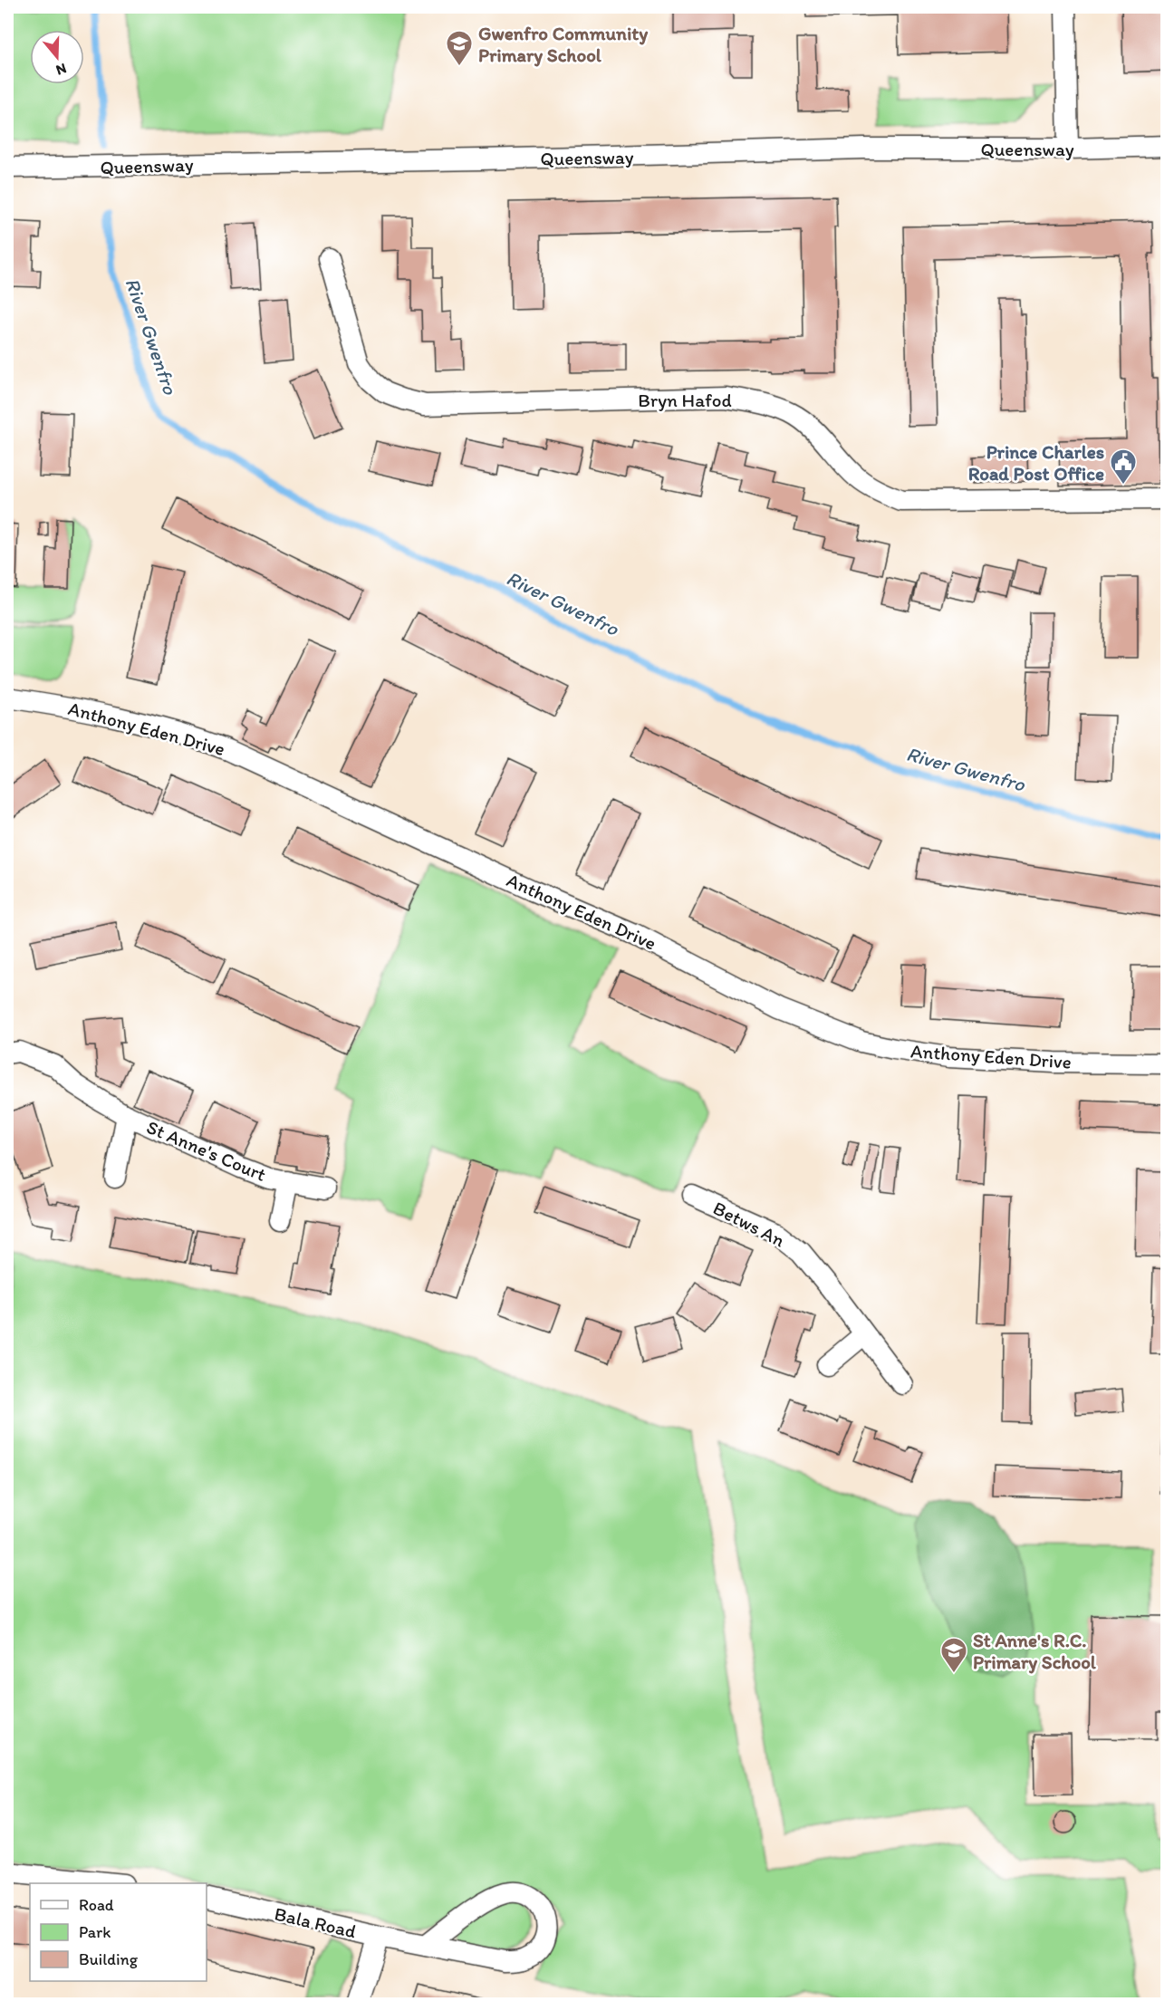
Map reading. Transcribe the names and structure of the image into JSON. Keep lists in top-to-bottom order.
{
  "streets": {
    "street": [
      "Queensway",
      "Bryn Hafod",
      "Anthony Eden Drive",
      "St Anne's Court",
      "Betws An",
      "Bala Road"
    ]
  },
  "water": ["River Gwenfro"],
  "places": {
    "school or university": ["Gwenfro Community Primary School", "St Anne's R.C. Primary School"],
    "public building": ["Prince Charles Road Post Office"]
  },
  "legend": ["Road", "Park", "Building"],
  "north": "bottom"
}
